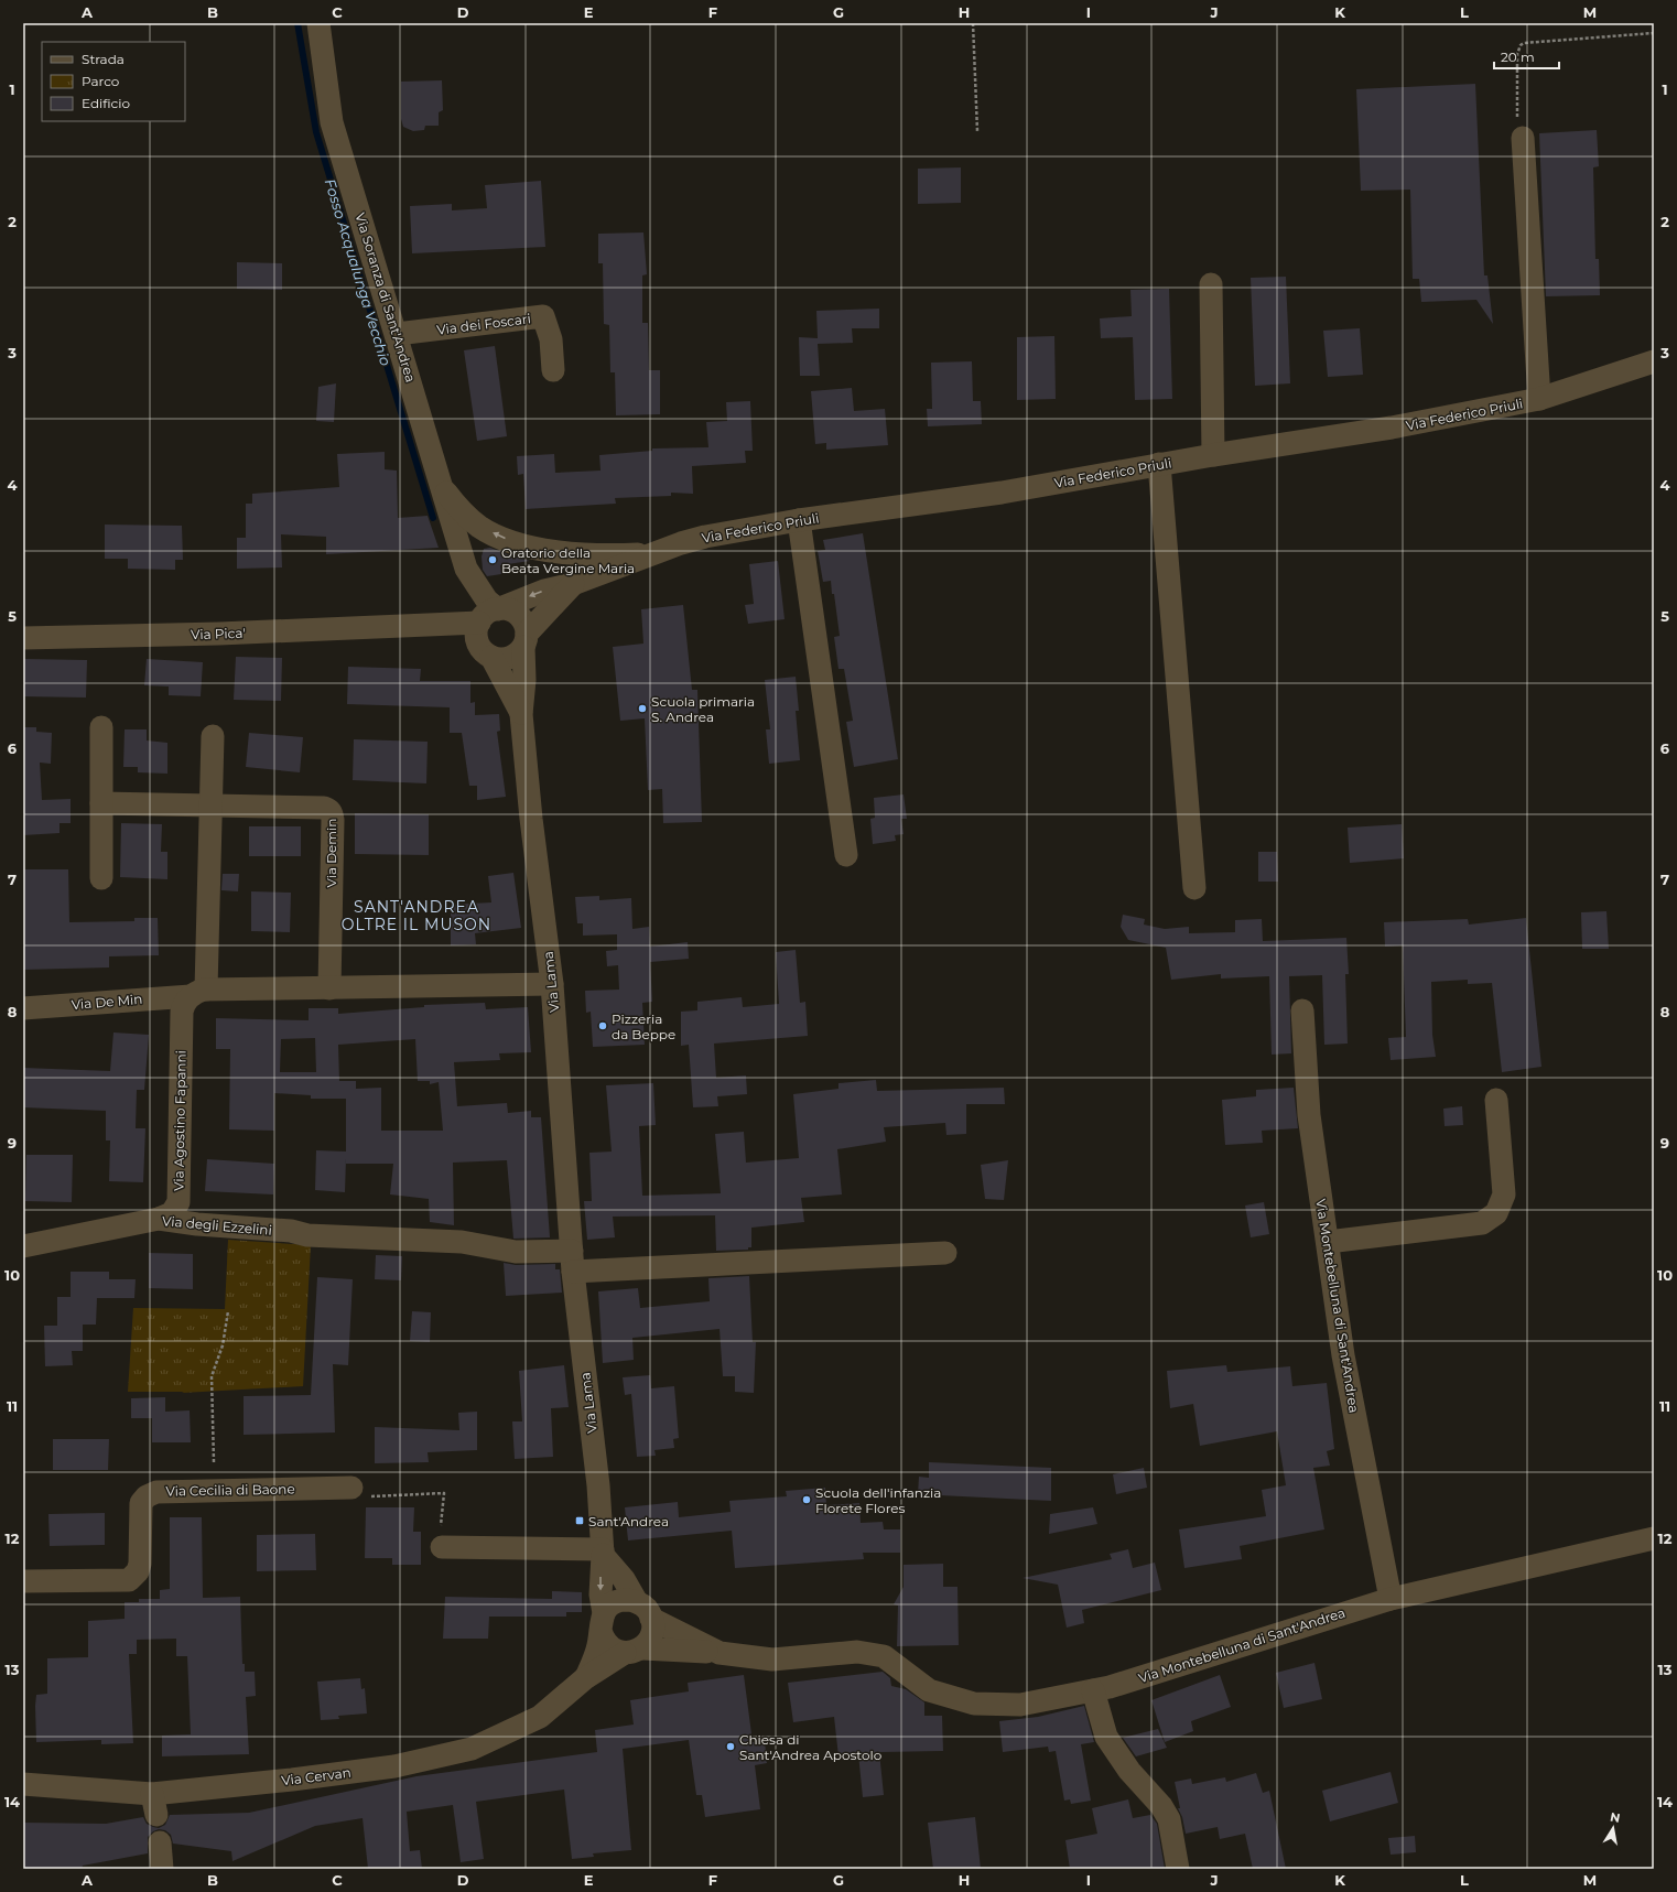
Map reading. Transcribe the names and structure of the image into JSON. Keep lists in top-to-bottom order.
{
  "streets": {
    "street": [
      "Via Soranza di Sant'Andrea",
      "Via dei Foscari",
      "Via Federico Priuli",
      "Via Pica'",
      "Via Demin",
      "Via Lama",
      "Via De Min",
      "Via Agostino Fapanni",
      "Via degli Ezzelini",
      "Via Montebelluna di Sant'Andrea",
      "Via Cecilia di Baone",
      "Via Cervan"
    ]
  },
  "crossings": [
    ["Via Soranza di Sant'Andrea", "Via dei Foscari"],
    ["Via Soranza di Sant'Andrea", "Via Federico Priuli"],
    ["Via Soranza di Sant'Andrea", "Via Pica'"],
    ["Via Soranza di Sant'Andrea", "Via Lama"],
    ["Via Federico Priuli", "Via Pica'"],
    ["Via Federico Priuli", "Via Lama"],
    ["Via Pica'", "Via Lama"],
    ["Via Demin", "Via Agostino Fapanni"],
    ["Via Lama", "Via degli Ezzelini"],
    ["Via Lama", "Via Cervan"],
    ["Via De Min", "Via Agostino Fapanni"],
    ["Via Agostino Fapanni", "Via degli Ezzelini"]
  ],
  "districts": ["SANT'ANDREA OLTRE IL MUSON"],
  "water": ["Fosso Acqualunga Vecchio"],
  "places": {
    "other": [
      "Oratorio della Beata Vergine Maria",
      "Scuola primaria S. Andrea",
      "Pizzeria da Beppe",
      "Scuola dell'infanzia Florete Flores",
      "Chiesa di Sant'Andrea Apostolo"
    ],
    "transit": ["Sant'Andrea"]
  },
  "legend": ["Strada", "Parco", "Edificio"],
  "scale_bar": "20 m",
  "north": "top",
  "grid": {
    "columns": [
      "A",
      "B",
      "C",
      "D",
      "E",
      "F",
      "G",
      "H",
      "I",
      "J",
      "K",
      "L",
      "M"
    ],
    "rows": [
      "1",
      "2",
      "3",
      "4",
      "5",
      "6",
      "7",
      "8",
      "9",
      "10",
      "11",
      "12",
      "13",
      "14"
    ]
  }
}
